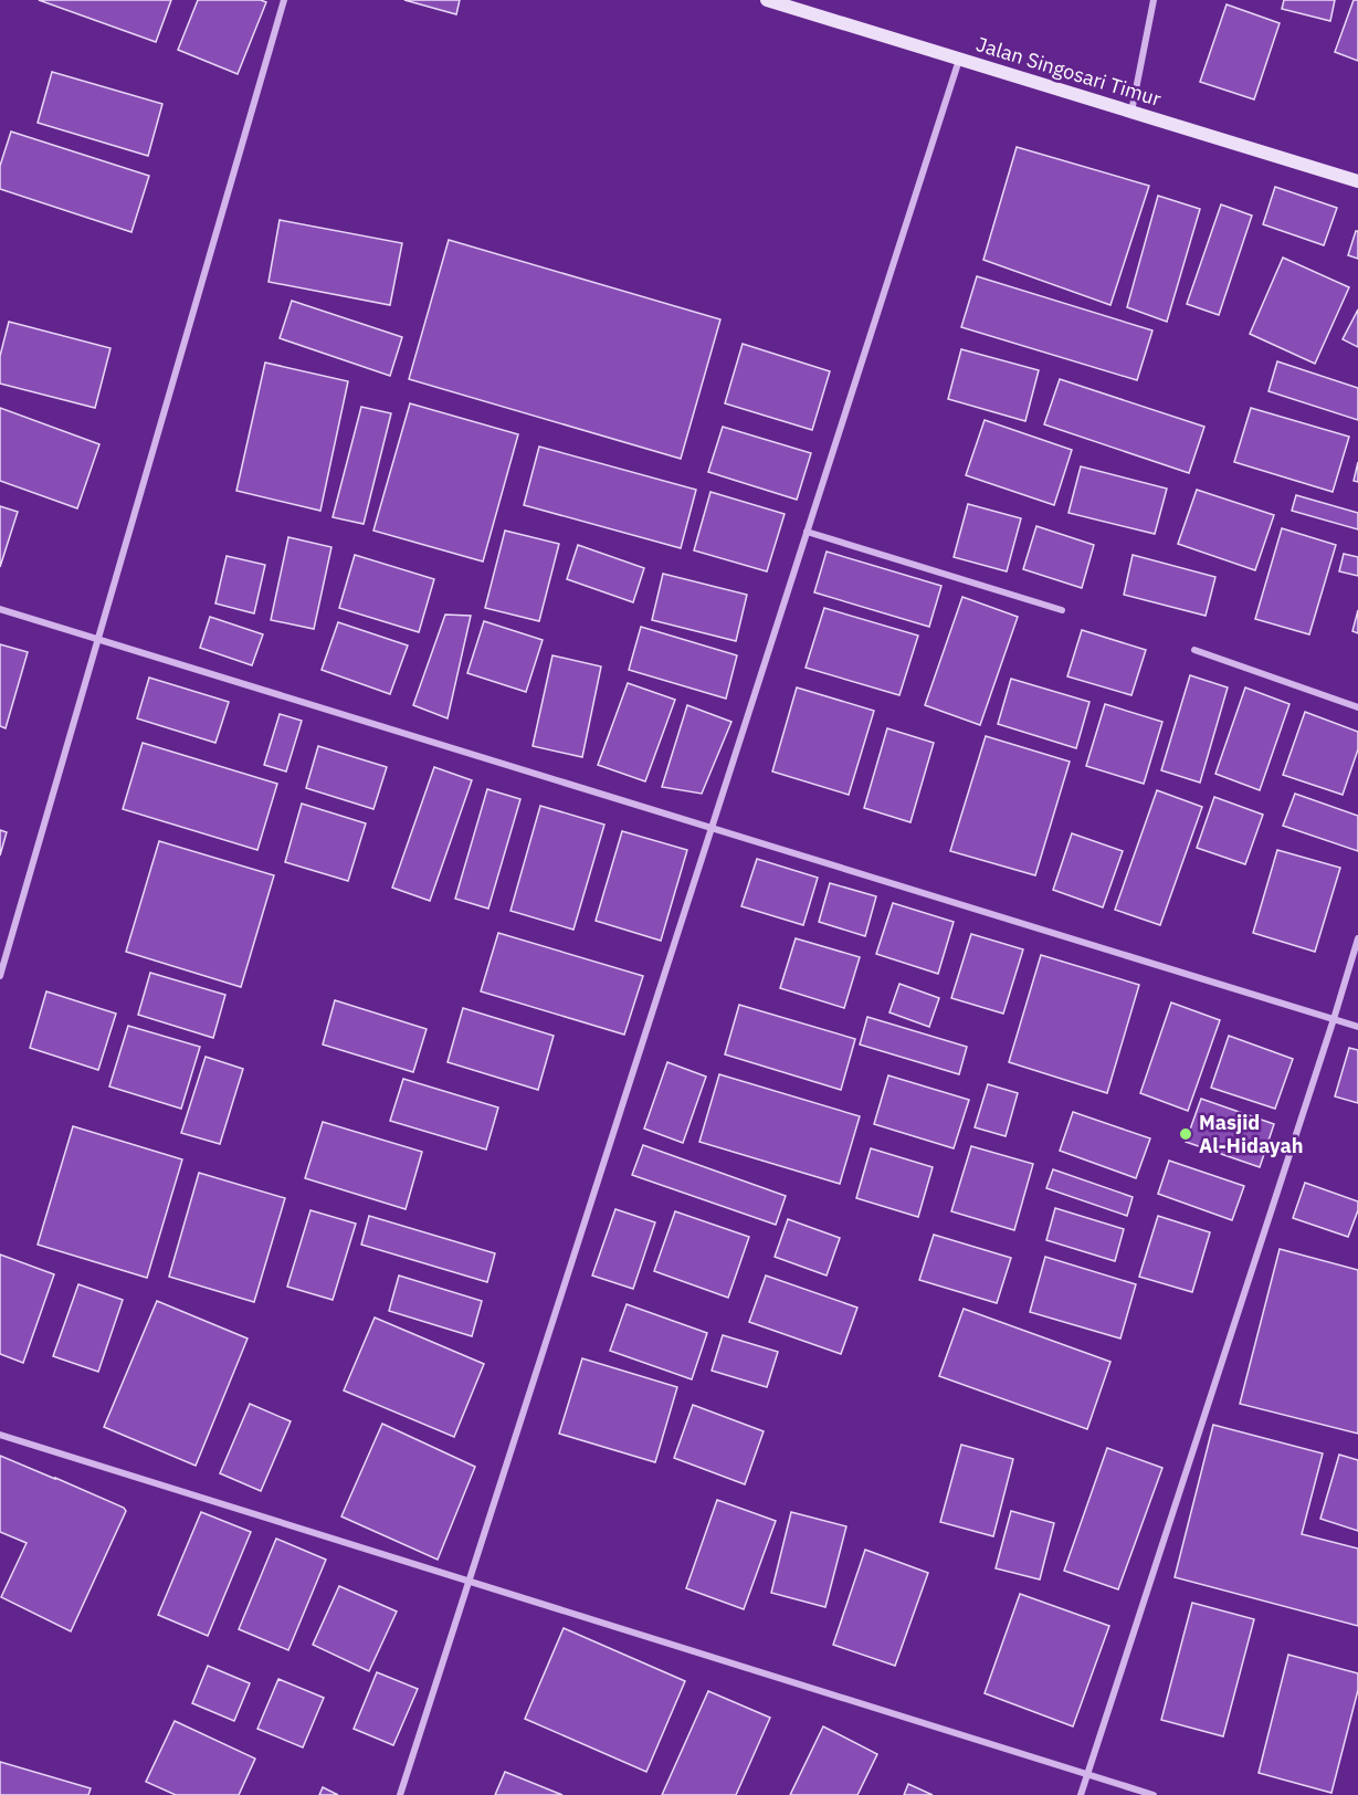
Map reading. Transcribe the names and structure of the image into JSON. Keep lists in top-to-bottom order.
{
  "streets": {
    "street": ["Jalan Singosari Timur"]
  },
  "places": ["Masjid Al-Hidayah"]
}
